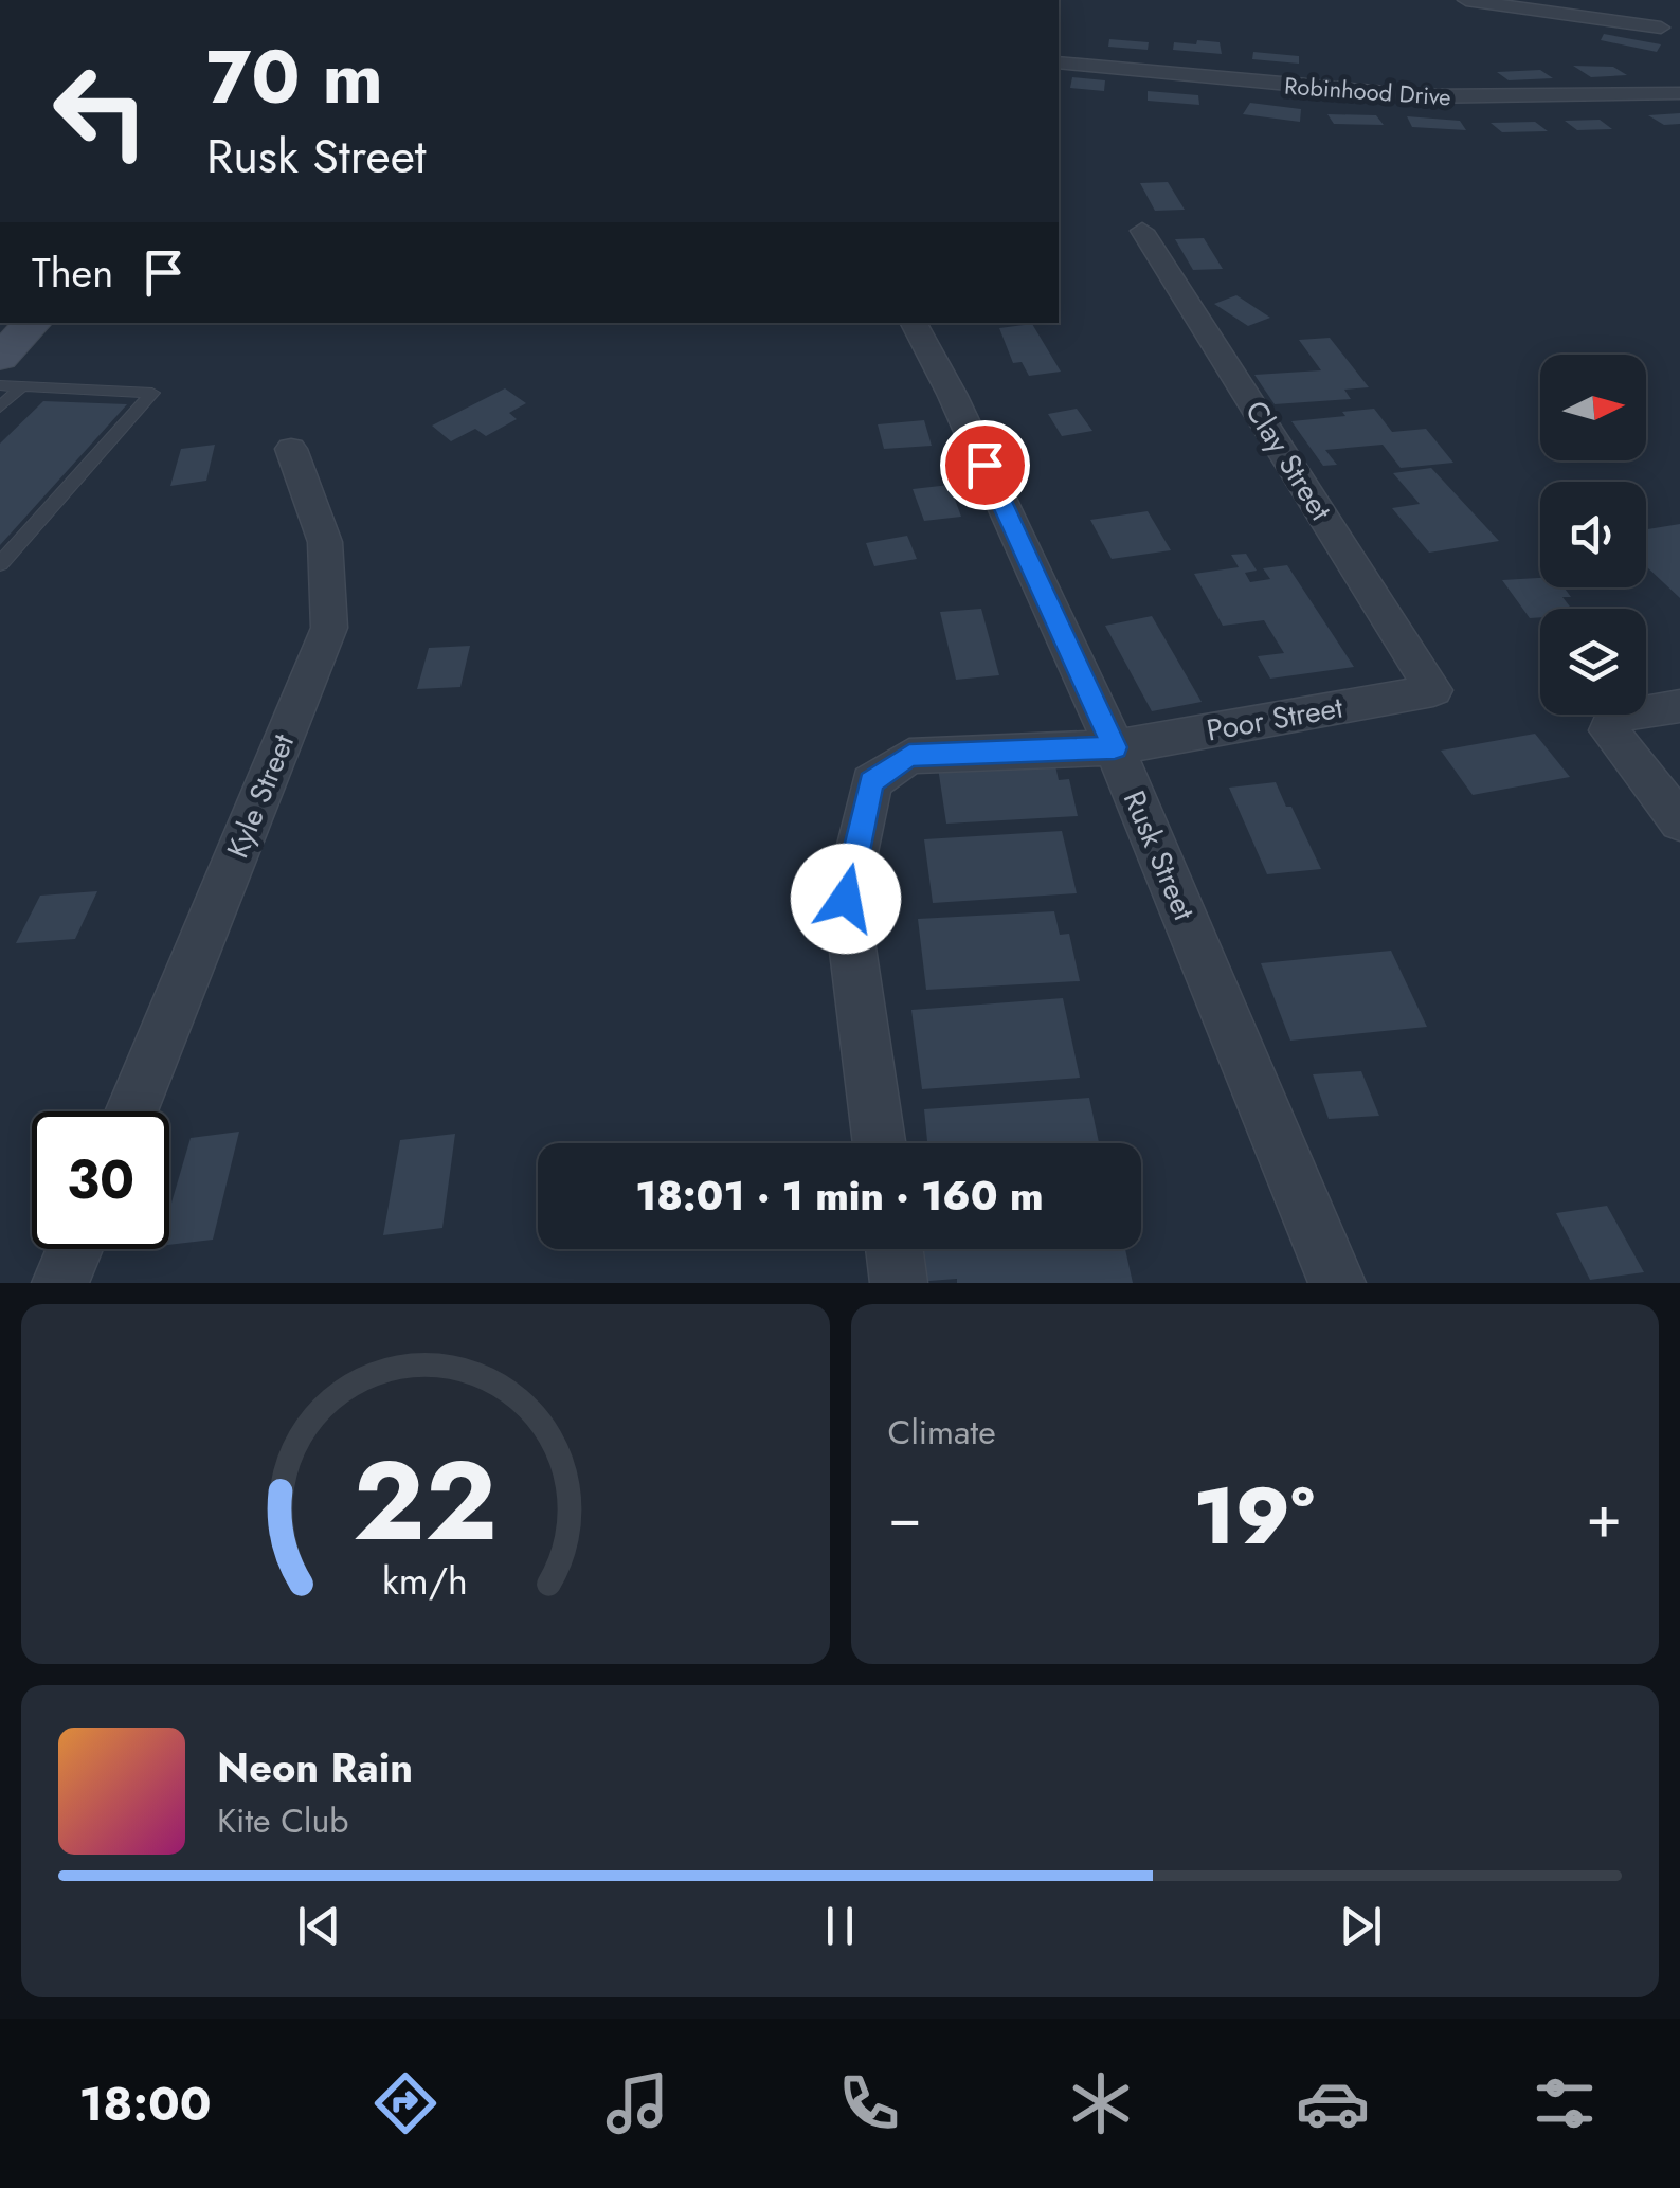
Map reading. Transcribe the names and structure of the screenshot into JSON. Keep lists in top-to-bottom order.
{
  "streets": {
    "street": [
      "Robinhood Drive",
      "Clay Street",
      "Poor Street",
      "Kyle Street",
      "Rusk Street"
    ]
  },
  "crossings": [
    ["Clay Street", "Poor Street"],
    ["Poor Street", "Rusk Street"]
  ],
  "north": "right",
  "page": {
    "turn": ["70 m", "Rusk Street"],
    "then": "Then",
    "limit": "30",
    "trip": "18:01 · 1 min · 160 m",
    "tile": "Climate",
    "heat": ["−", "19°", "+"],
    "song": ["Neon Rain", "Kite Club"],
    "tabs": "18:00",
    "gauge": ["22", "km/h"]
  }
}
